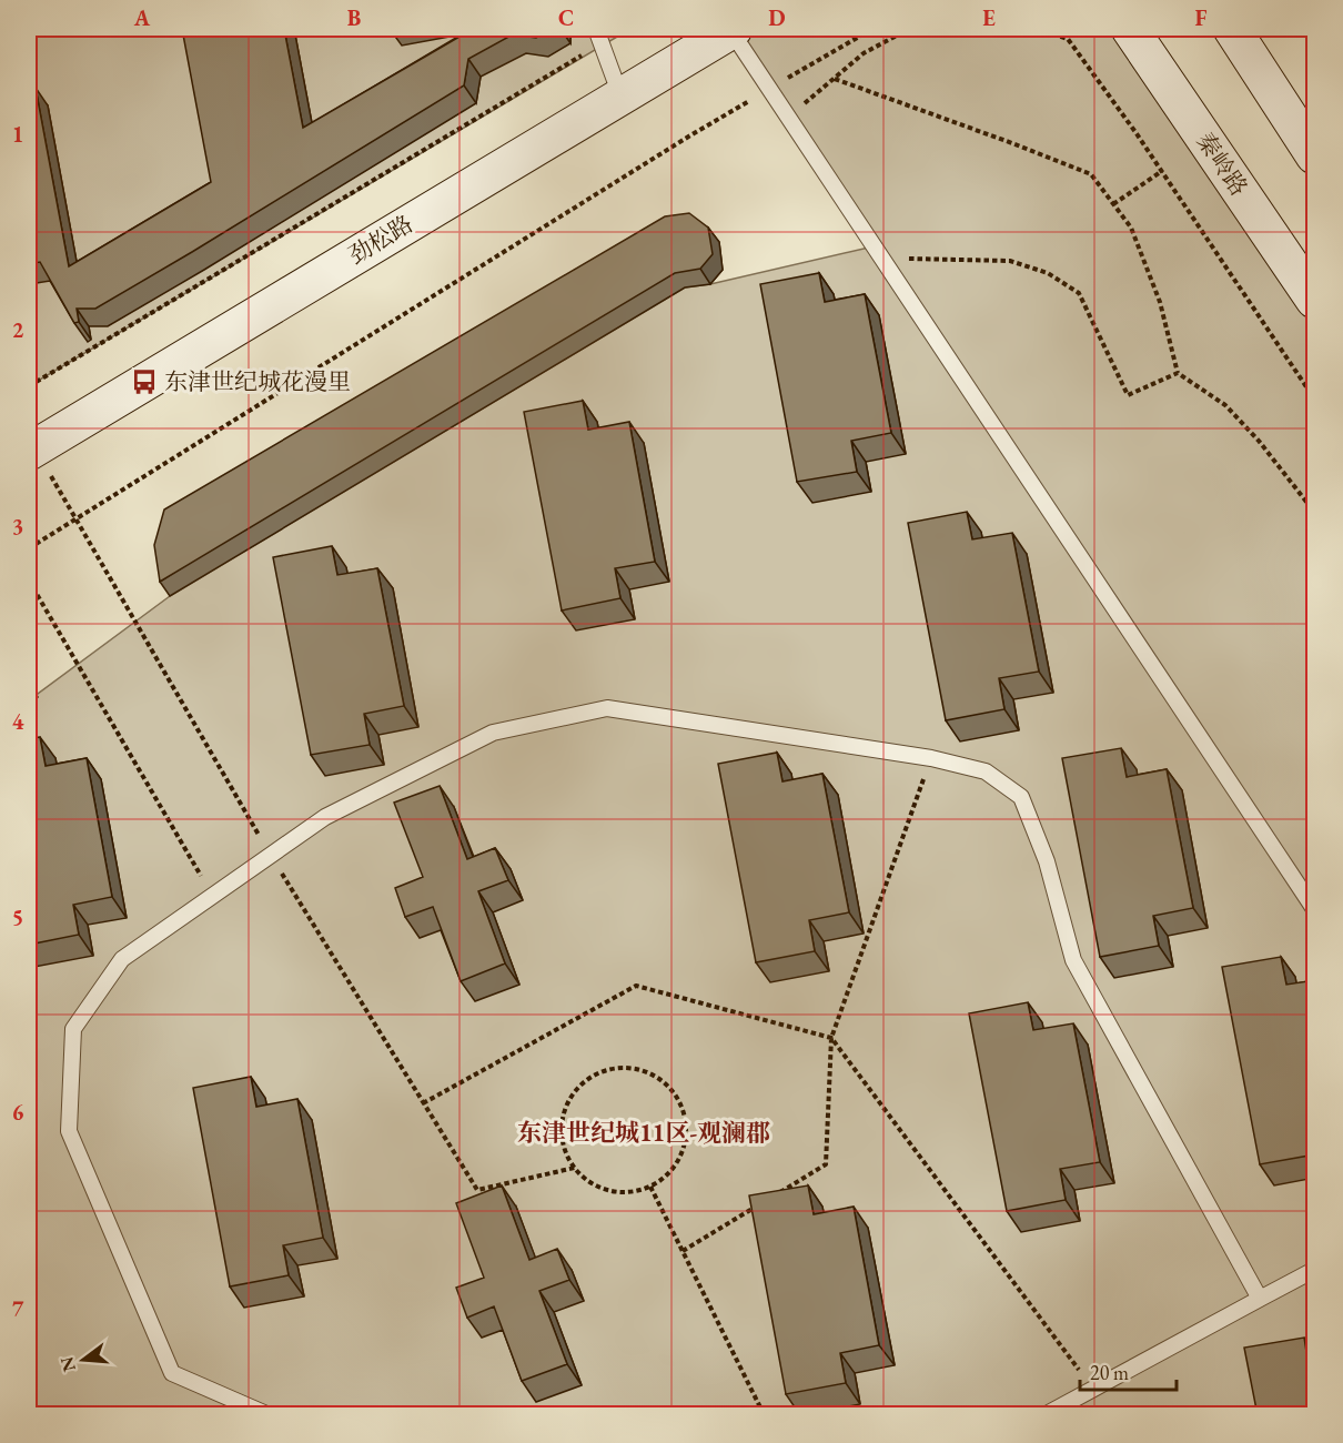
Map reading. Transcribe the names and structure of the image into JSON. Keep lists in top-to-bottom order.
{
  "streets": {
    "street": ["秦岭路", "劲松路"]
  },
  "districts": ["东津世纪城11区-观澜郡"],
  "places": {
    "bus stop": ["东津世纪城花漫里"]
  },
  "scale_bar": "20 m",
  "north": "left",
  "grid": {
    "columns": [
      "A",
      "B",
      "C",
      "D",
      "E",
      "F"
    ],
    "rows": [
      "1",
      "2",
      "3",
      "4",
      "5",
      "6",
      "7"
    ]
  }
}
